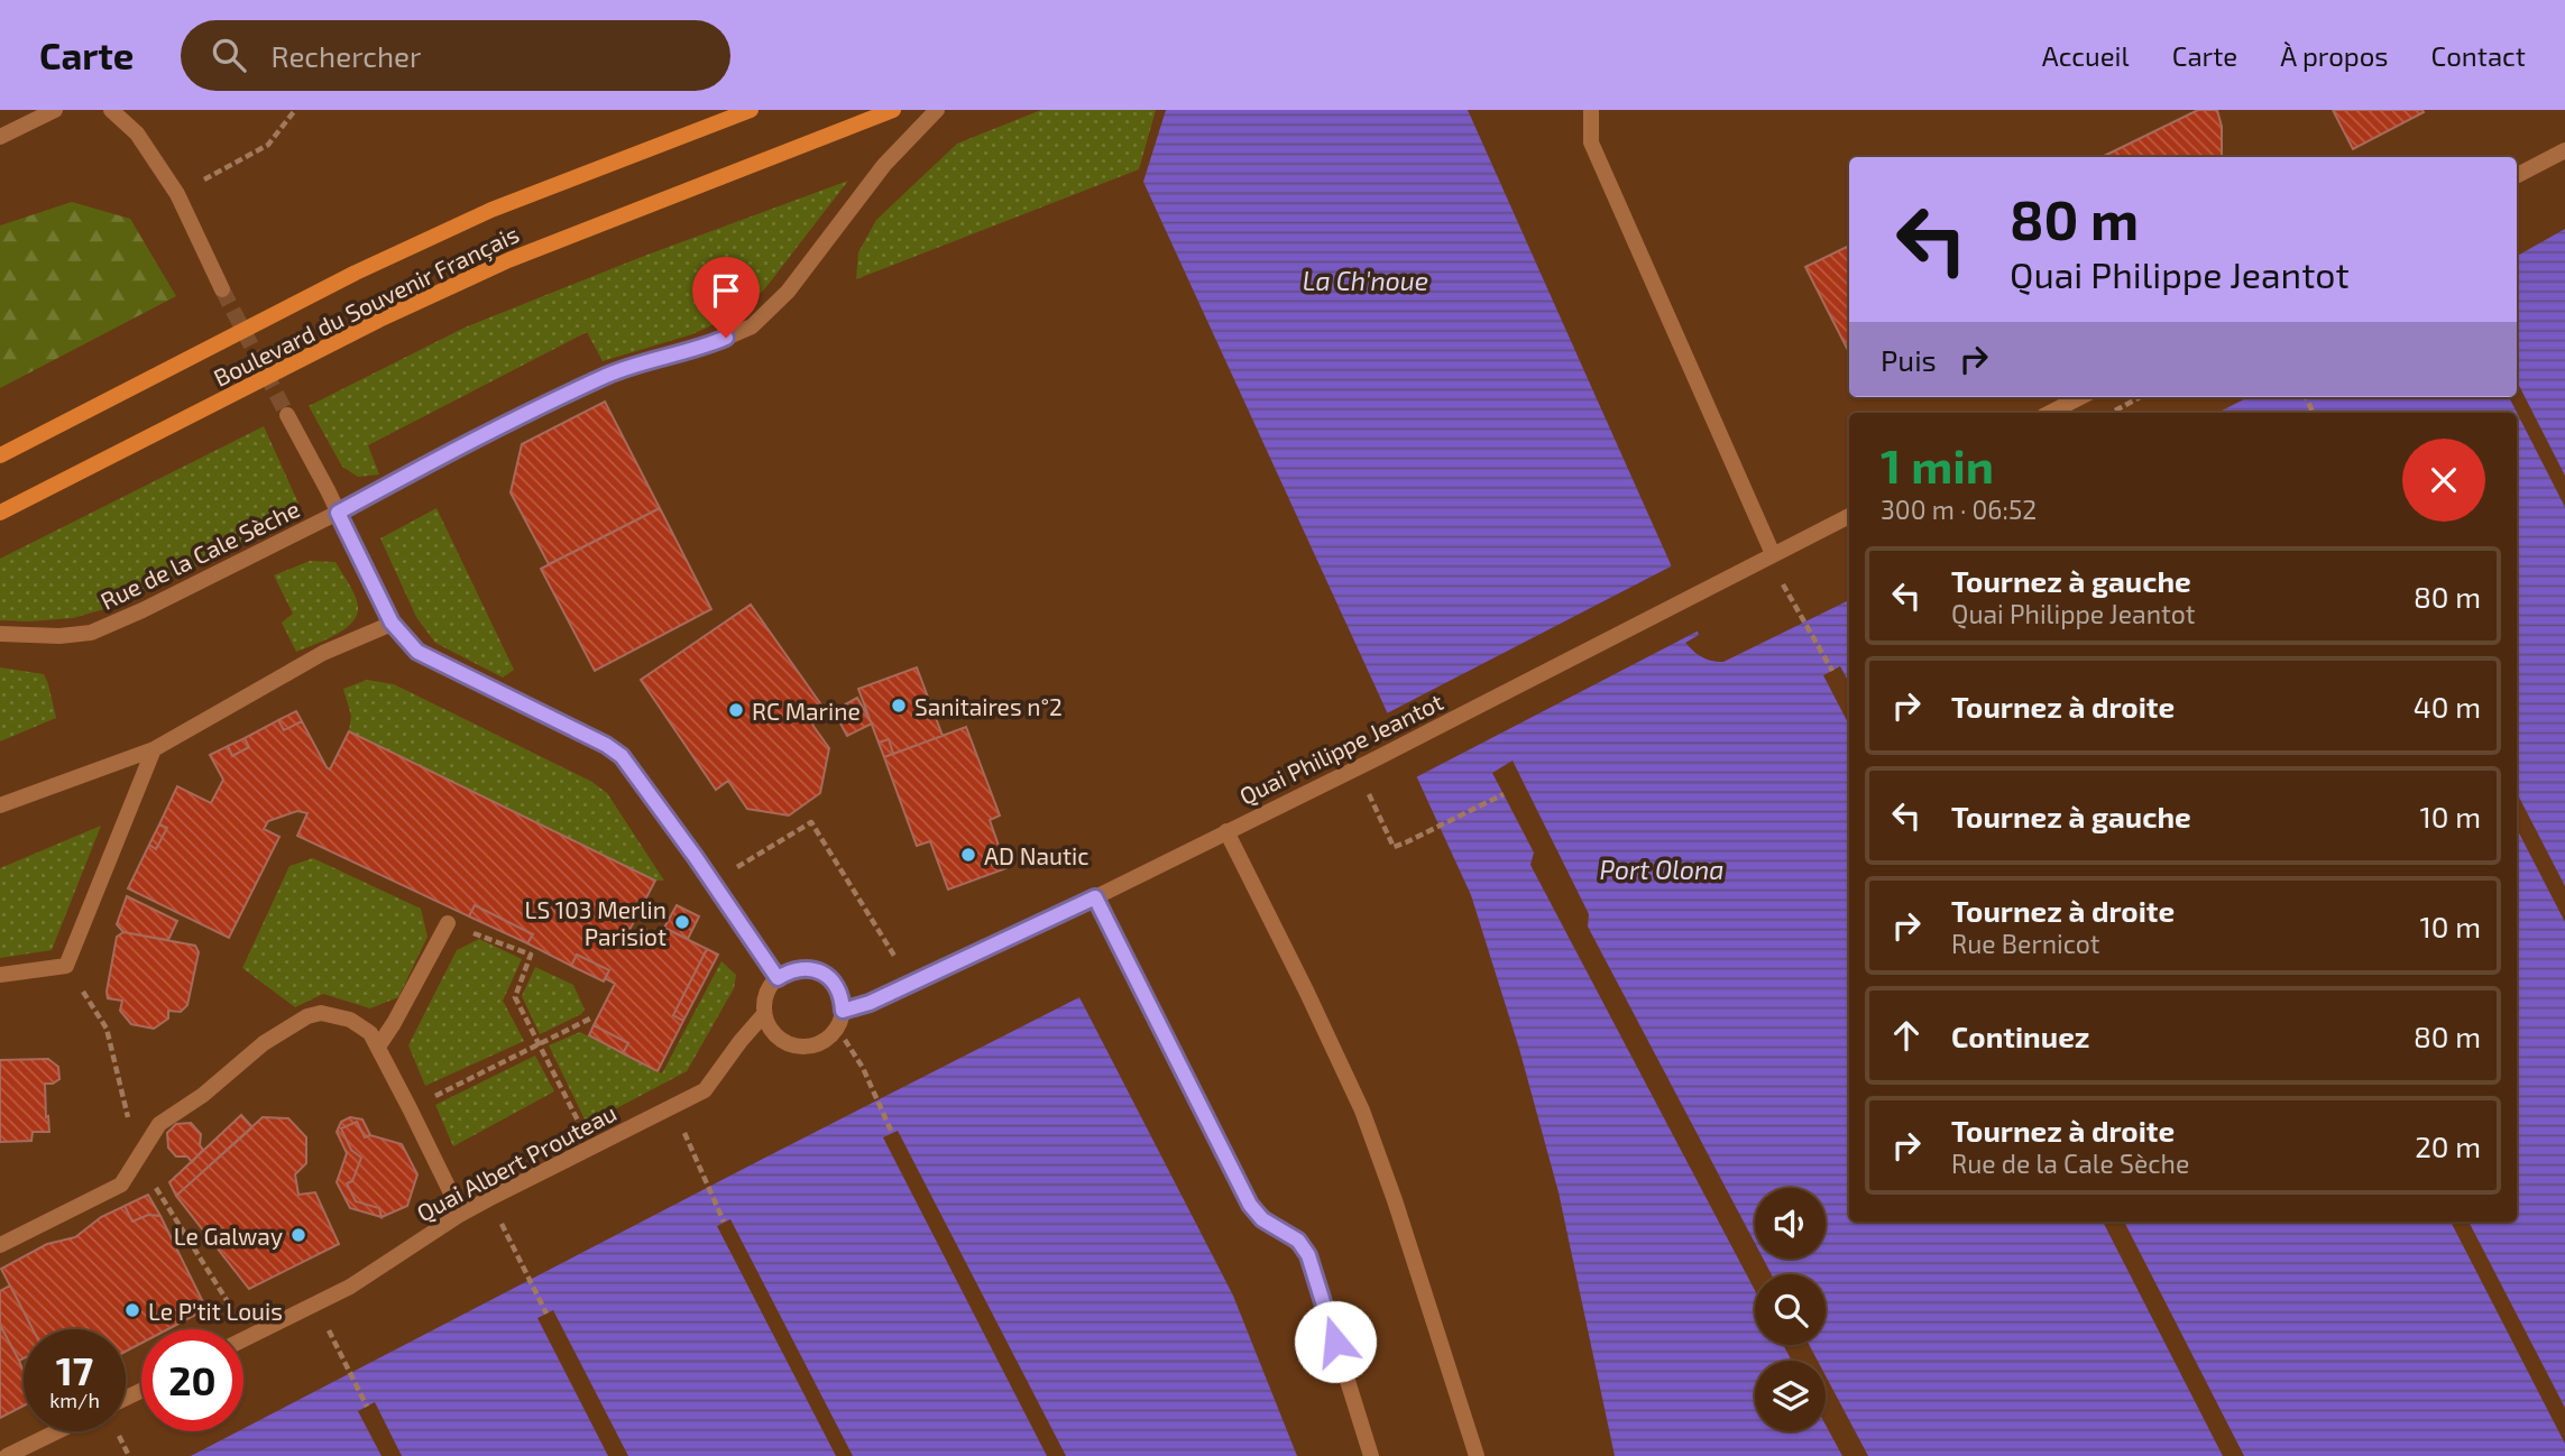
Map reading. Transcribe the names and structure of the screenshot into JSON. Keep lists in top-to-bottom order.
{
  "streets": {
    "main road": ["Boulevard du Souvenir Français"],
    "street": ["Rue de la Cale Sèche", "Quai Philippe Jeantot", "Quai Albert Prouteau"]
  },
  "crossings": [
    ["Quai Philippe Jeantot", "Quai Albert Prouteau"]
  ],
  "water": ["La Ch'noue", "Port Olona"],
  "places": [
    "Sanitaires n°2",
    "RC Marine",
    "AD Nautic",
    "LS 103 Merlin Parisiot",
    "Le Galway",
    "Le P'tit Louis"
  ],
  "page": {
    "header": "Carte",
    "search": "Rechercher",
    "nav": [
      "Accueil",
      "Carte",
      "À propos",
      "Contact"
    ],
    "turn": ["80 m", "Quai Philippe Jeantot"],
    "then": "Puis",
    "heading": ["1 min", "300 m · 06:52"],
    "list": [
      {
        "name": "Tournez à gauche",
        "note": "Quai Philippe Jeantot",
        "value": "80 m"
      },
      {
        "name": "Tournez à droite",
        "value": "40 m"
      },
      {
        "name": "Tournez à gauche",
        "value": "10 m"
      },
      {
        "name": "Tournez à droite",
        "note": "Rue Bernicot",
        "value": "10 m"
      },
      {
        "name": "Continuez",
        "value": "80 m"
      },
      {
        "name": "Tournez à droite",
        "note": "Rue de la Cale Sèche",
        "value": "20 m"
      }
    ],
    "speed": "17 km/h",
    "limit": "20"
  }
}
